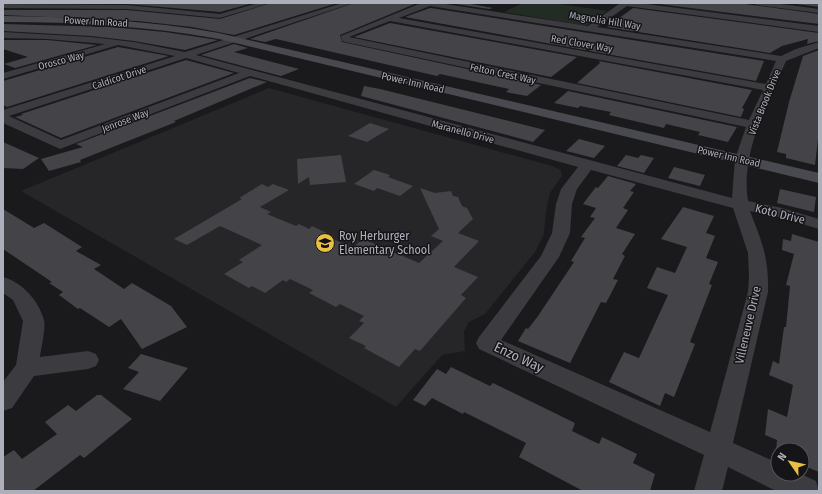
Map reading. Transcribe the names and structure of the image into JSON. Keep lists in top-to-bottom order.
{
  "streets": {
    "main road": ["Power Inn Road"],
    "street": [
      "Magnolia Hill Way",
      "Red Clover Way",
      "Orosco Way",
      "Felton Crest Way",
      "Caldicot Drive",
      "Vista Brook Drive",
      "Jenrose Way",
      "Maranello Drive",
      "Koto Drive",
      "Villeneuve Drive",
      "Enzo Way"
    ]
  },
  "crossings": [
    ["Magnolia Hill Way", "Felton Crest Way"],
    ["Magnolia Hill Way", "Vista Brook Drive"],
    ["Power Inn Road", "Caldicot Drive"],
    ["Power Inn Road", "Vista Brook Drive"],
    ["Power Inn Road", "Villeneuve Drive"],
    ["Red Clover Way", "Felton Crest Way"],
    ["Red Clover Way", "Vista Brook Drive"],
    ["Orosco Way", "Maranello Drive"],
    ["Felton Crest Way", "Vista Brook Drive"],
    ["Caldicot Drive", "Maranello Drive"],
    ["Vista Brook Drive", "Villeneuve Drive"],
    ["Jenrose Way", "Maranello Drive"],
    ["Maranello Drive", "Koto Drive"],
    ["Maranello Drive", "Villeneuve Drive"],
    ["Maranello Drive", "Enzo Way"],
    ["Koto Drive", "Villeneuve Drive"],
    ["Villeneuve Drive", "Enzo Way"]
  ],
  "places": {
    "school or university": ["Roy Herburger Elementary School"]
  },
  "north": "top left"
}
